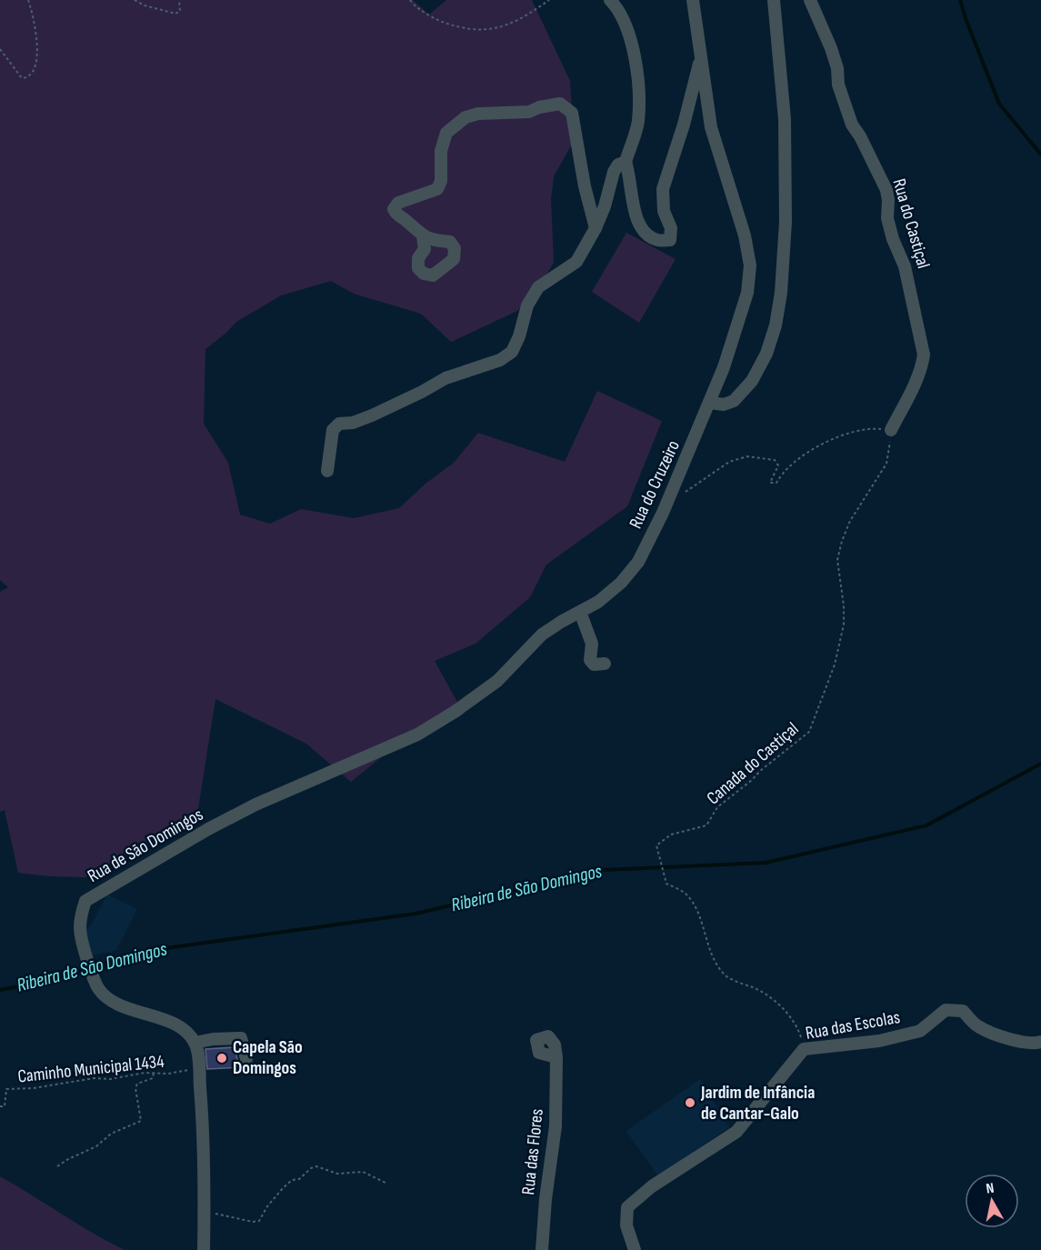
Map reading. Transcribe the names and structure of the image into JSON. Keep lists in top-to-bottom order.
{
  "streets": {
    "street": [
      "Rua do Castiçal",
      "Rua do Cruzeiro",
      "Rua de São Domingos",
      "Rua das Escolas",
      "Rua das Flores"
    ],
    "path": ["Canada do Castiçal", "Caminho Municipal 1434"]
  },
  "crossings": [
    ["Rua do Castiçal", "Canada do Castiçal"],
    ["Rua do Cruzeiro", "Rua de São Domingos"],
    ["Canada do Castiçal", "Rua das Escolas"]
  ],
  "water": ["Ribeira de São Domingos"],
  "places": ["Capela São Domingos", "Jardim de Infância de Cantar-Galo"],
  "north": "top"
}
